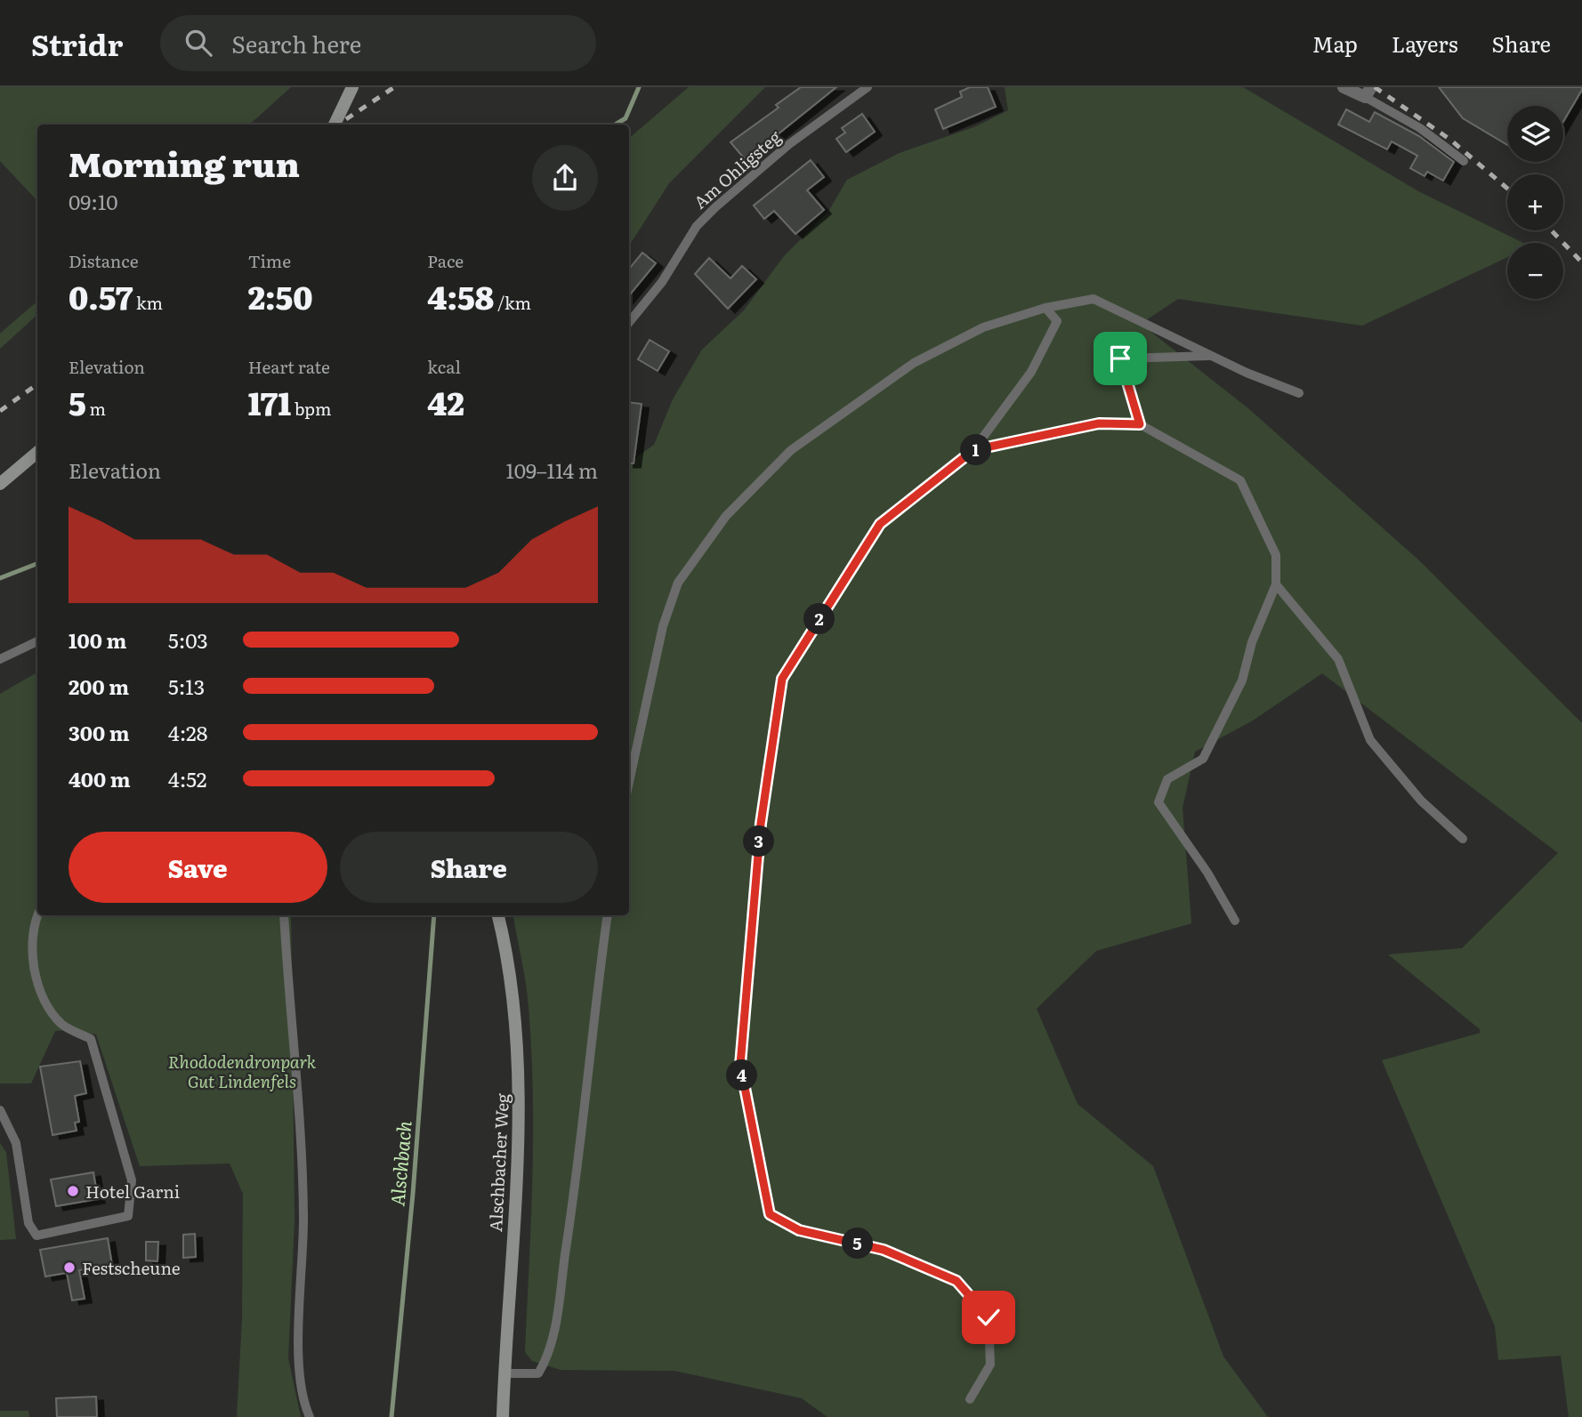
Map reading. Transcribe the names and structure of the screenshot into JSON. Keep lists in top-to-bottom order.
{
  "streets": {
    "street": ["Alschbacher Weg"],
    "lane": ["Am Ohligsteg"]
  },
  "water": ["Alschbach"],
  "parks": ["Rhododendronpark Gut Lindenfels"],
  "places": ["Hotel Garni", "Festscheune"],
  "page": {
    "header": "Stridr",
    "search": "Search here",
    "nav": ["Map", "Layers", "Share"],
    "map_buttons": ["+", "−"],
    "heading": ["Morning run", "09:10"],
    "stats": [
      ["Distance", "0.57 km"],
      ["Time", "2:50"],
      ["Pace", "4:58 /km"],
      ["Elevation", "5 m"],
      ["Heart rate", "171 bpm"],
      ["kcal", "42"]
    ],
    "pins": [
      "1",
      "2",
      "3",
      "4",
      "5"
    ],
    "chart": ["Elevation", "109–114 m"],
    "list": [
      {
        "name": "100 m",
        "note": "5:03"
      },
      {
        "name": "200 m",
        "note": "5:13"
      },
      {
        "name": "300 m",
        "note": "4:28"
      },
      {
        "name": "400 m",
        "note": "4:52"
      }
    ],
    "buttons": ["Save", "Share"]
  }
}
